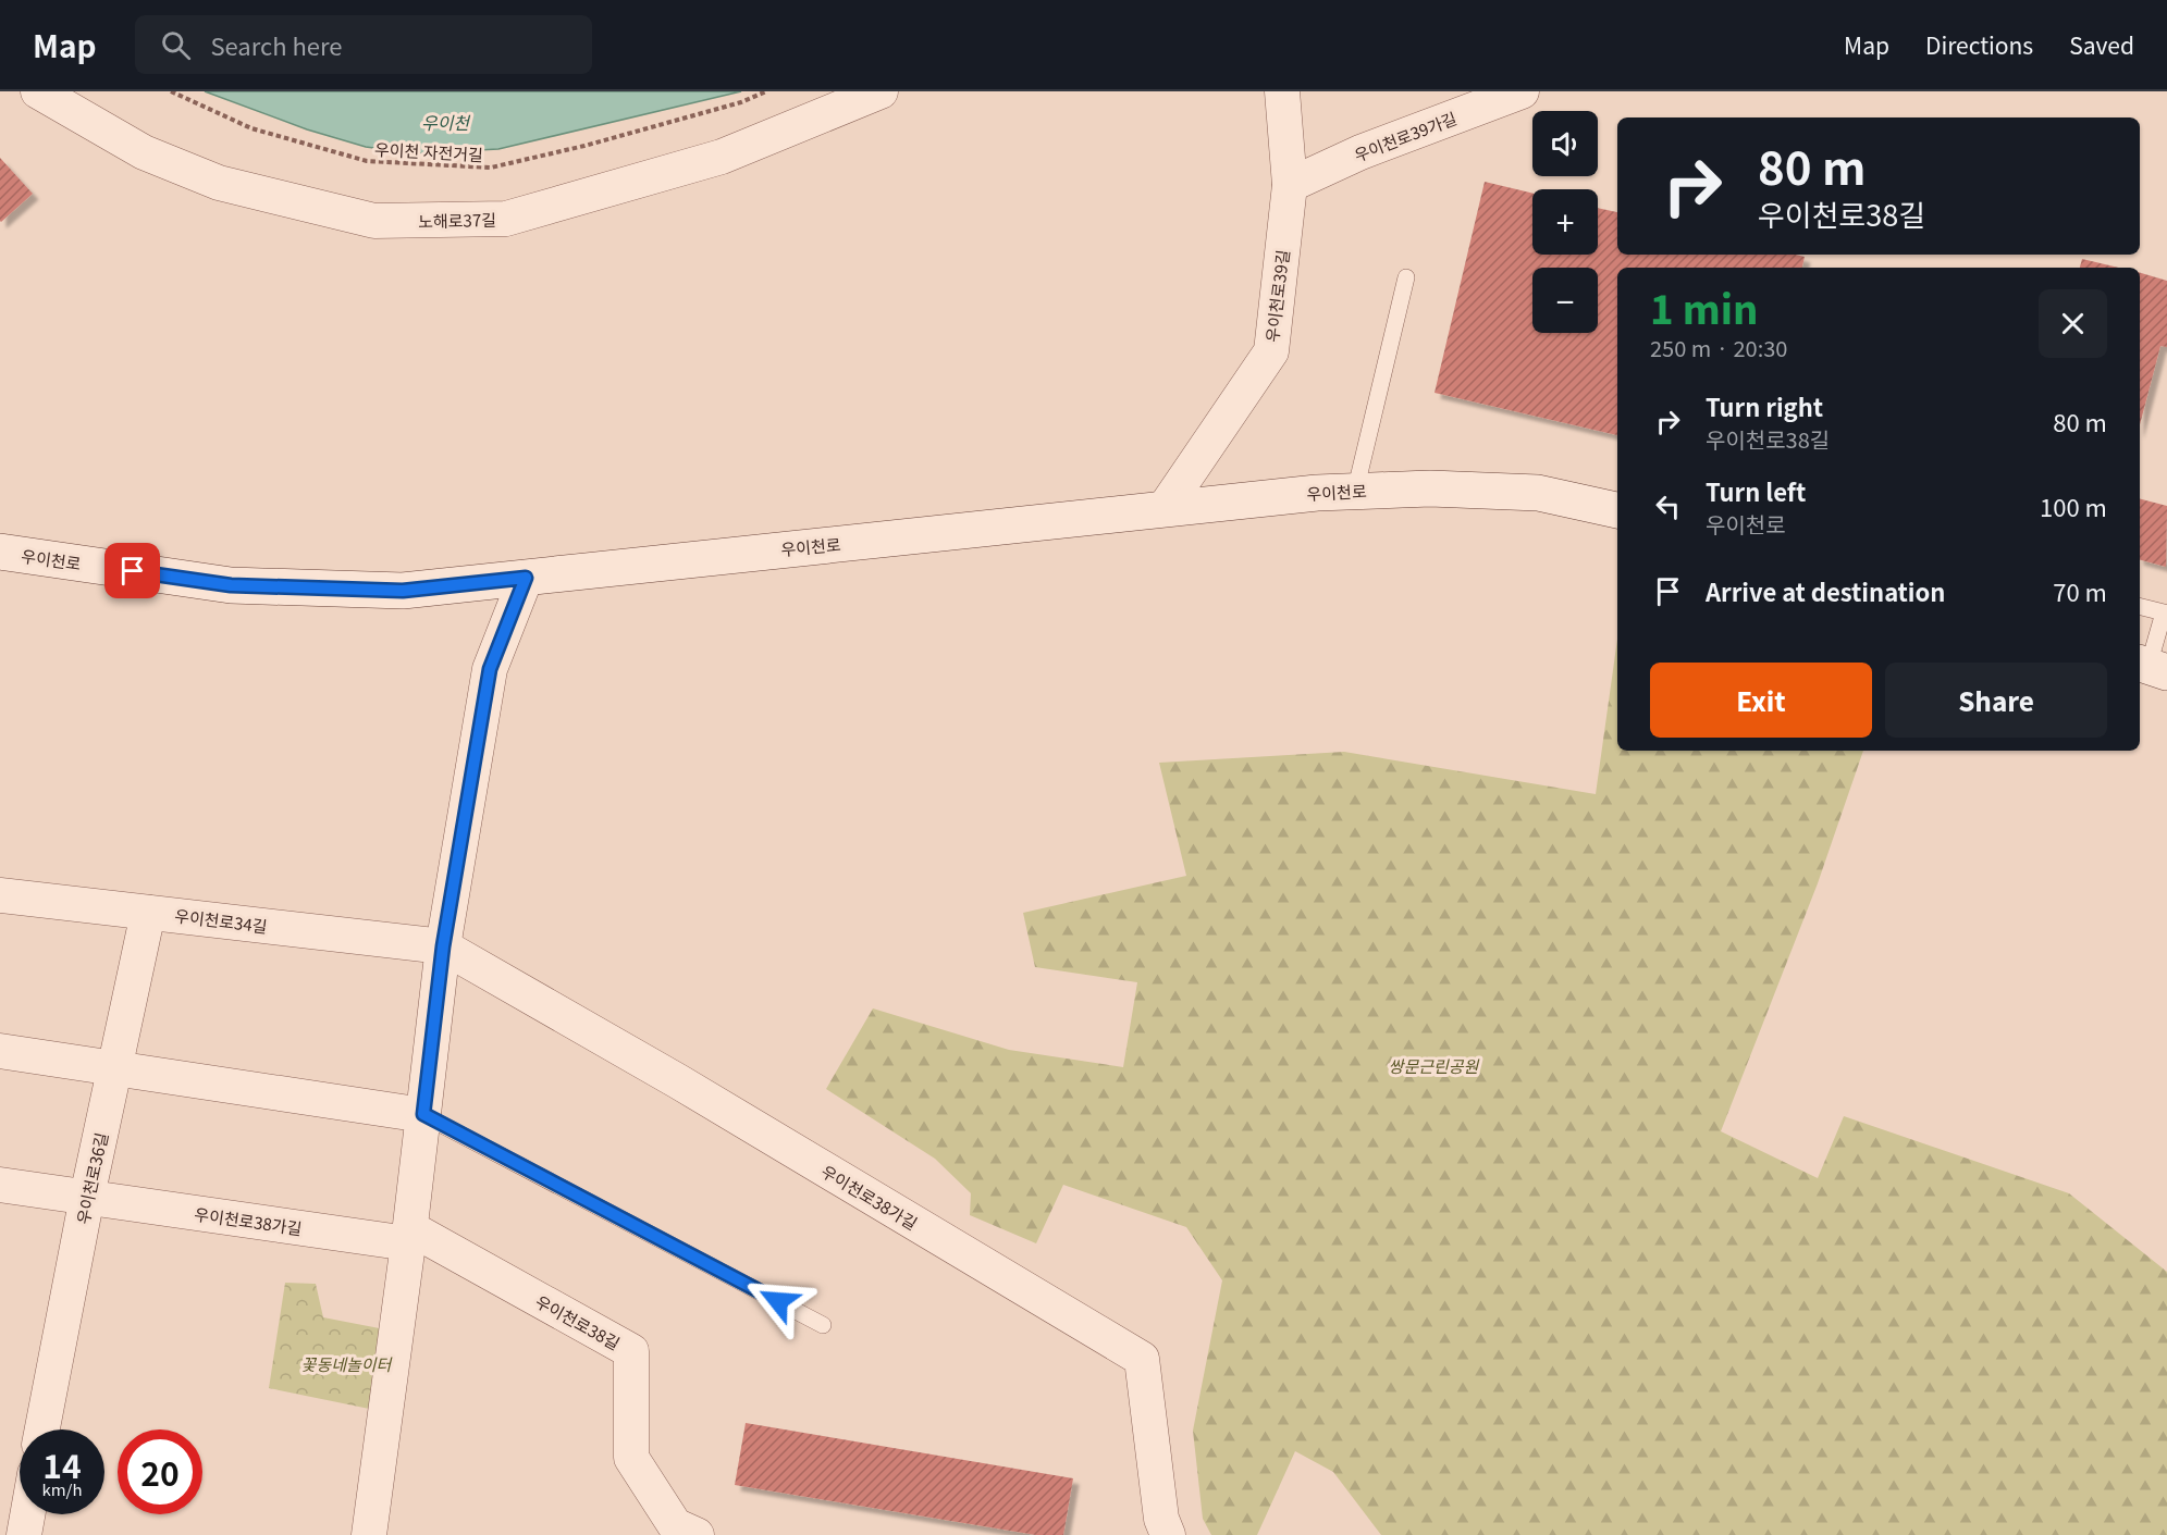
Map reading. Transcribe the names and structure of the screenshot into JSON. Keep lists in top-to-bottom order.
{
  "streets": {
    "street": [
      "우이천로39가길",
      "노해로37길",
      "우이천로39길",
      "우이천로",
      "우이천로34길",
      "우이천로36길",
      "우이천로38가길",
      "우이천로38길"
    ],
    "path": ["우이천 자전거길"]
  },
  "crossings": [
    ["우이천로39가길", "우이천로39길"],
    ["우이천로39길", "우이천로"],
    ["우이천로34길", "우이천로36길"],
    ["우이천로34길", "우이천로38가길"],
    ["우이천로36길", "우이천로38가길"],
    ["우이천로38가길", "우이천로38길"]
  ],
  "water": ["우이천"],
  "parks": ["쌍문근린공원", "꽃동네놀이터"],
  "page": {
    "header": "Map",
    "search": "Search here",
    "nav": ["Map", "Directions", "Saved"],
    "map_buttons": ["+", "−"],
    "turn": ["80 m", "우이천로38길"],
    "heading": ["1 min", "250 m · 20:30"],
    "list": [
      {
        "name": "Turn right",
        "note": "우이천로38길",
        "value": "80 m"
      },
      {
        "name": "Turn left",
        "note": "우이천로",
        "value": "100 m"
      },
      {
        "name": "Arrive at destination",
        "value": "70 m"
      }
    ],
    "buttons": ["Exit", "Share"],
    "speed": "14 km/h",
    "limit": "20"
  }
}
